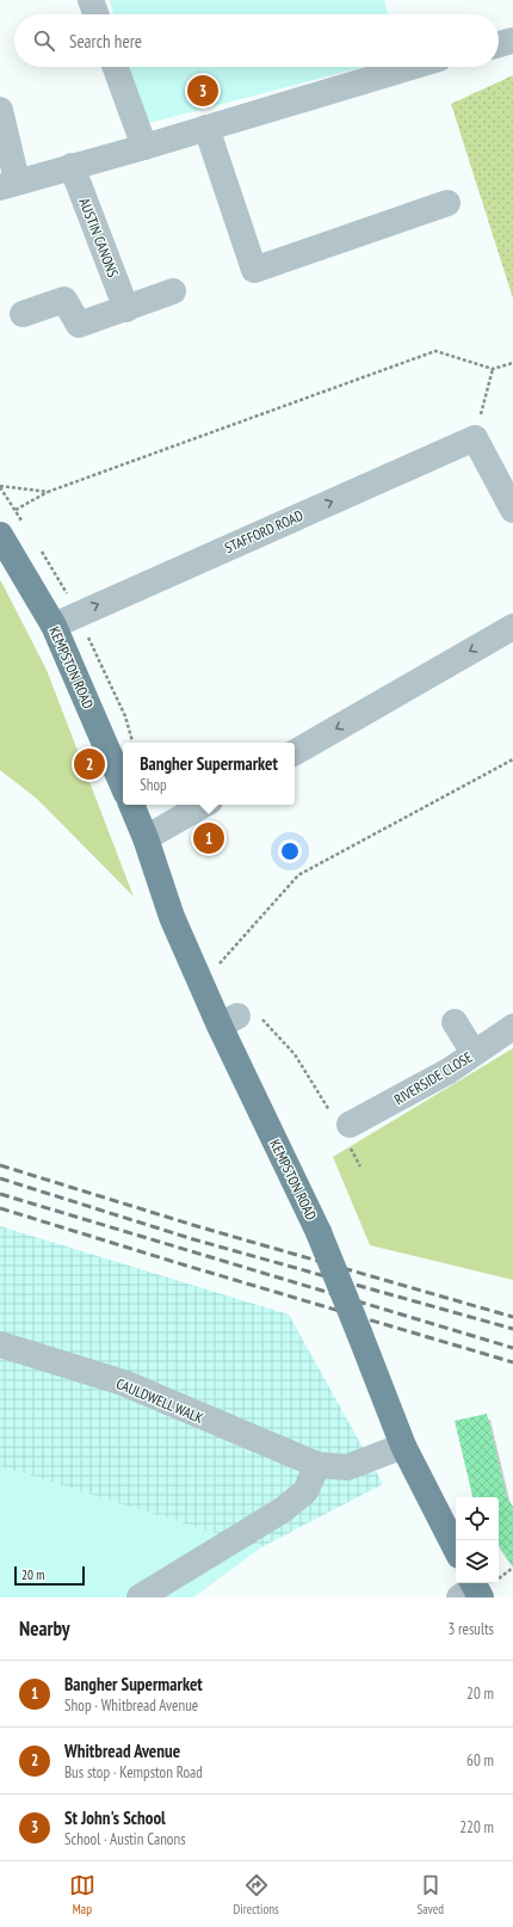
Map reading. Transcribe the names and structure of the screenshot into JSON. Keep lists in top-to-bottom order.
{
  "streets": {
    "main road": ["KEMPSTON ROAD"],
    "street": [
      "AUSTIN CANONS",
      "STAFFORD ROAD",
      "RIVERSIDE CLOSE",
      "CAULDWELL WALK"
    ]
  },
  "crossings": [
    ["STAFFORD ROAD", "KEMPSTON ROAD"],
    ["KEMPSTON ROAD", "CAULDWELL WALK"]
  ],
  "scale_bar": "20 m",
  "page": {
    "search": "Search here",
    "pins": ["3", "2", "1"],
    "popup": ["Bangher Supermarket", "Shop"],
    "scale": "20 m",
    "heading": ["Nearby", "3 results"],
    "list": [
      {
        "mark": "1",
        "name": "Bangher Supermarket",
        "note": "Shop · Whitbread Avenue",
        "value": "20 m"
      },
      {
        "mark": "2",
        "name": "Whitbread Avenue",
        "note": "Bus stop · Kempston Road",
        "value": "60 m"
      },
      {
        "mark": "3",
        "name": "St John's School",
        "note": "School · Austin Canons",
        "value": "220 m"
      }
    ],
    "nav": ["Map", "Directions", "Saved"]
  }
}
